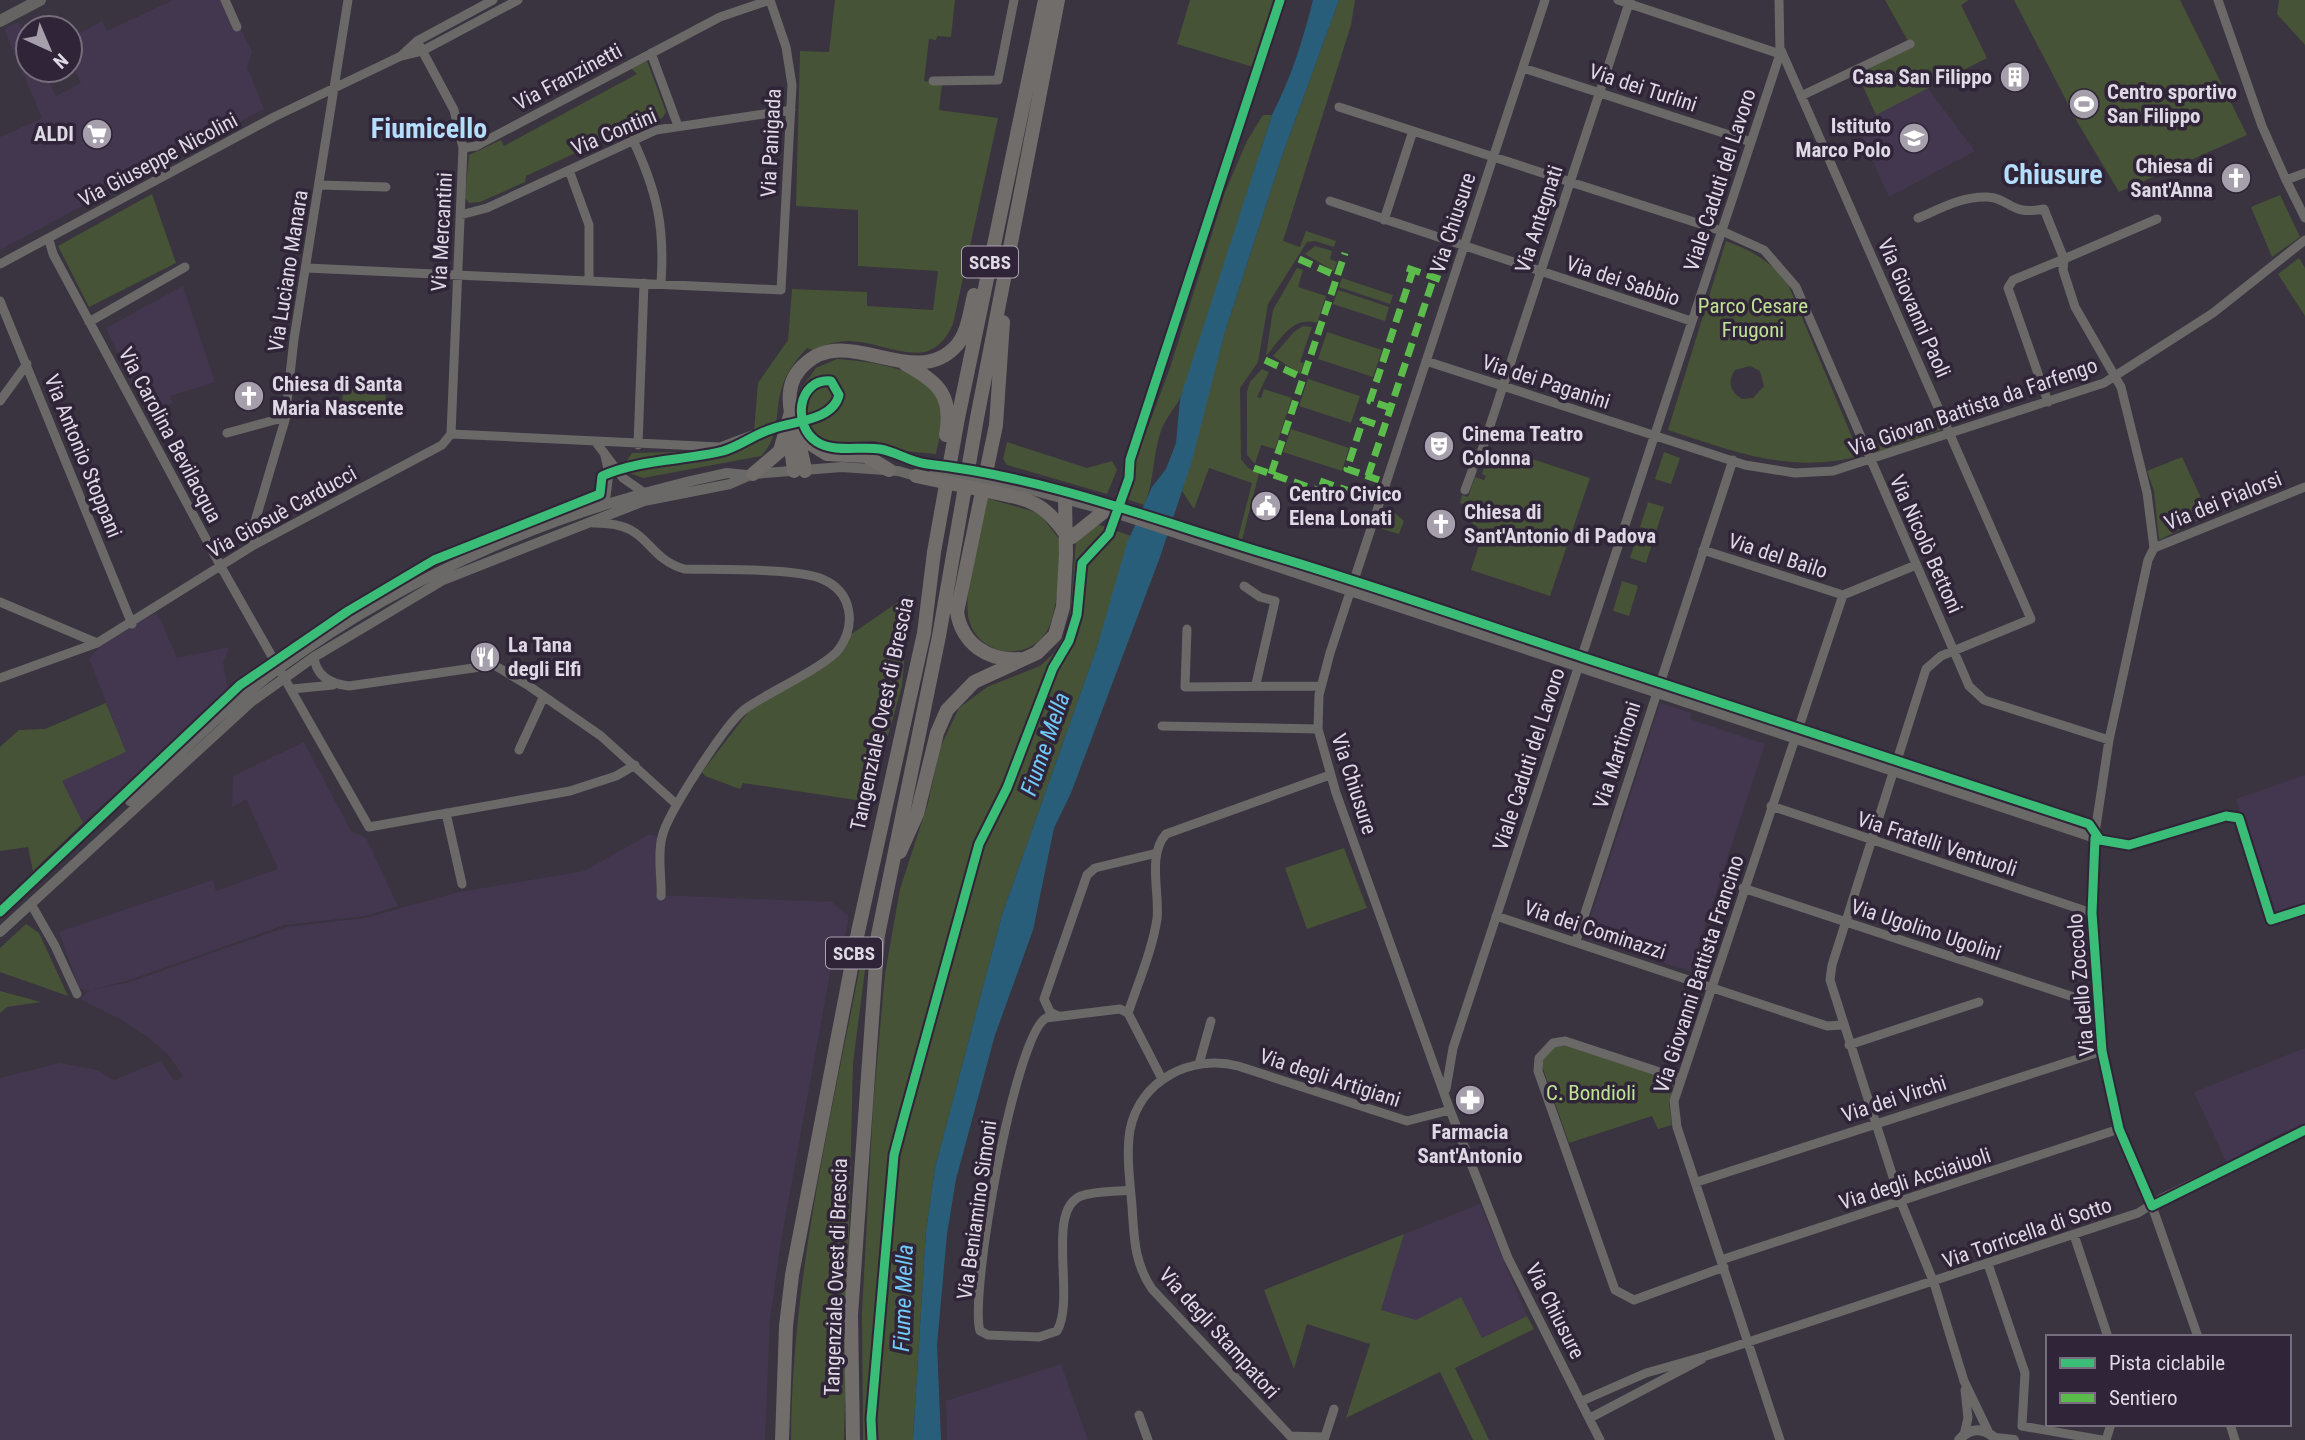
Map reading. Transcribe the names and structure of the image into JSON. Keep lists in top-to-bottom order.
{
  "streets": {
    "highway": ["SCBS", "Tangenziale Ovest di Brescia"],
    "street": [
      "Via Franzinetti",
      "Via dei Turlini",
      "Via Contini",
      "Via Panigada",
      "Via Giuseppe Nicolini",
      "Viale Caduti del Lavoro",
      "Via Antegnati",
      "Via Chiusure",
      "Via Mercantini",
      "Via Luciano Manara",
      "Via dei Sabbio",
      "Via Giovanni Paoli",
      "Via dei Paganini",
      "Via Giovan Battista da Farfengo",
      "Via Carolina Bevilacqua",
      "Via Antonio Stoppani",
      "Via dei Pialorsi",
      "Via Giosuè Carducci",
      "Via Nicolò Bettoni",
      "Via del Bailo",
      "Via Martinoni",
      "Via Fratelli Venturoli",
      "Via dei Cominazzi",
      "Via Ugolino Ugolini",
      "Via Giovanni Battista Francino",
      "Via dello Zoccolo",
      "Via degli Artigiani",
      "Via dei Virchi",
      "Via degli Acciaiuoli",
      "Via Beniamino Simoni",
      "Via Torricella di Sotto",
      "Via degli Stampatori"
    ]
  },
  "crossings": [
    ["Via Franzinetti", "Via Contini"],
    ["Via Franzinetti", "Via Panigada"],
    ["Via Franzinetti", "Via Mercantini"],
    ["Via dei Turlini", "Viale Caduti del Lavoro"],
    ["Via dei Turlini", "Via Antegnati"],
    ["Via dei Turlini", "Via Chiusure"],
    ["Via Contini", "Via Panigada"],
    ["Via Contini", "Via Mercantini"],
    ["Via Giuseppe Nicolini", "Via Luciano Manara"],
    ["Via Giuseppe Nicolini", "Via Carolina Bevilacqua"],
    ["Viale Caduti del Lavoro", "Via Chiusure"],
    ["Viale Caduti del Lavoro", "Via dei Sabbio"],
    ["Viale Caduti del Lavoro", "Via Giovanni Paoli"],
    ["Viale Caduti del Lavoro", "Via dei Paganini"],
    ["Viale Caduti del Lavoro", "Via Giovan Battista da Farfengo"],
    ["Viale Caduti del Lavoro", "Via Nicolò Bettoni"],
    ["Viale Caduti del Lavoro", "Via dei Cominazzi"],
    ["Via Antegnati", "Via dei Sabbio"],
    ["Via Antegnati", "Via dei Paganini"],
    ["Via Antegnati", "Via Nicolò Bettoni"],
    ["Via Chiusure", "Via dei Sabbio"],
    ["Via Chiusure", "Via dei Paganini"],
    ["Via Chiusure", "Via Nicolò Bettoni"],
    ["Via Chiusure", "Via degli Artigiani"],
    ["Via Mercantini", "Via Giosuè Carducci"],
    ["Via Luciano Manara", "Via Giosuè Carducci"],
    ["Via Giovanni Paoli", "Via Giovan Battista da Farfengo"],
    ["Via Giovanni Paoli", "Via Nicolò Bettoni"],
    ["Via dei Paganini", "Via Giovan Battista da Farfengo"],
    ["Via Giovan Battista da Farfengo", "Via Nicolò Bettoni"],
    ["Via Giovan Battista da Farfengo", "Via Martinoni"],
    ["Via Giovan Battista da Farfengo", "Via dello Zoccolo"],
    ["Via Carolina Bevilacqua", "Via Giosuè Carducci"],
    ["Via Antonio Stoppani", "Via Giosuè Carducci"],
    ["Via dei Pialorsi", "Via dello Zoccolo"],
    ["Via Nicolò Bettoni", "Via dello Zoccolo"],
    ["Via del Bailo", "Via Martinoni"],
    ["Via del Bailo", "Via Giovanni Battista Francino"],
    ["Via Martinoni", "Via dei Cominazzi"],
    ["Via Fratelli Venturoli", "Via Giovanni Battista Francino"],
    ["Via Fratelli Venturoli", "Via dello Zoccolo"],
    ["Via dei Cominazzi", "Via Giovanni Battista Francino"],
    ["Via Ugolino Ugolini", "Via Giovanni Battista Francino"],
    ["Via Ugolino Ugolini", "Via dello Zoccolo"],
    ["Via Giovanni Battista Francino", "Via dei Virchi"],
    ["Via Giovanni Battista Francino", "Via degli Acciaiuoli"],
    ["Via Giovanni Battista Francino", "Via Torricella di Sotto"],
    ["Via dello Zoccolo", "Via dei Virchi"],
    ["Via dello Zoccolo", "Via degli Acciaiuoli"],
    ["Via dello Zoccolo", "Via Torricella di Sotto"],
    ["Via degli Artigiani", "Via degli Stampatori"],
    ["Via Beniamino Simoni", "Via degli Stampatori"]
  ],
  "districts": ["Fiumicello", "Chiusure"],
  "water": ["Fiume Mella"],
  "parks": ["Parco Cesare Frugoni", "C. Bondioli"],
  "places": {
    "building": ["Casa San Filippo"],
    "sports": ["Centro sportivo San Filippo"],
    "supermarket": ["ALDI"],
    "school or university": ["Istituto Marco Polo"],
    "church": ["Chiesa di Sant'Anna", "Chiesa di Santa Maria Nascente", "Chiesa di Sant'Antonio di Padova"],
    "theatre": ["Cinema Teatro Colonna"],
    "public building": ["Centro Civico Elena Lonati"],
    "restaurant": ["La Tana degli Elfi"],
    "pharmacy": ["Farmacia Sant'Antonio"]
  },
  "legend": ["Pista ciclabile", "Sentiero"],
  "north": "bottom right"
}
